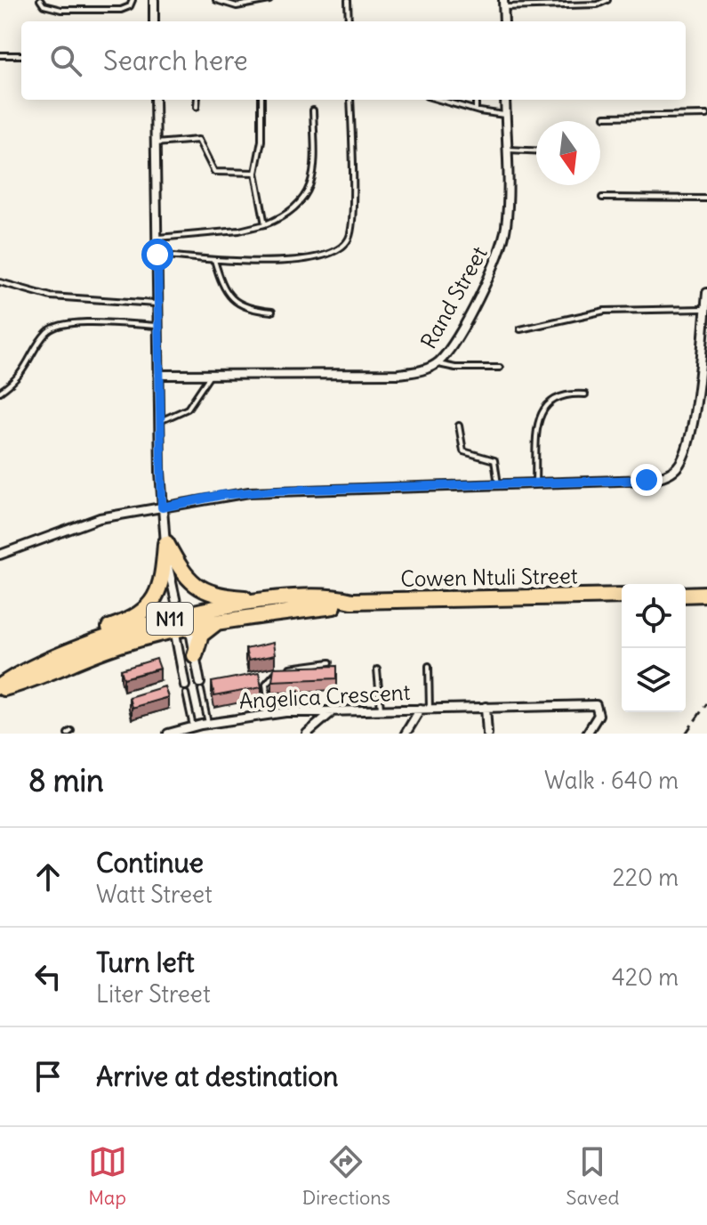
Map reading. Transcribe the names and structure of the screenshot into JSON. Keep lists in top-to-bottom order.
{
  "streets": {
    "highway": ["Cowen Ntuli Street", "N11"],
    "street": ["Rand Street", "Angelica Crescent"]
  },
  "north": "bottom",
  "page": {
    "search": "Search here",
    "heading": ["8 min", "Walk · 640 m"],
    "list": [
      ["Continue", "Watt Street", "220 m"],
      ["Turn left", "Liter Street", "420 m"],
      "Arrive at destination"
    ],
    "nav": ["Map", "Directions", "Saved"]
  }
}
